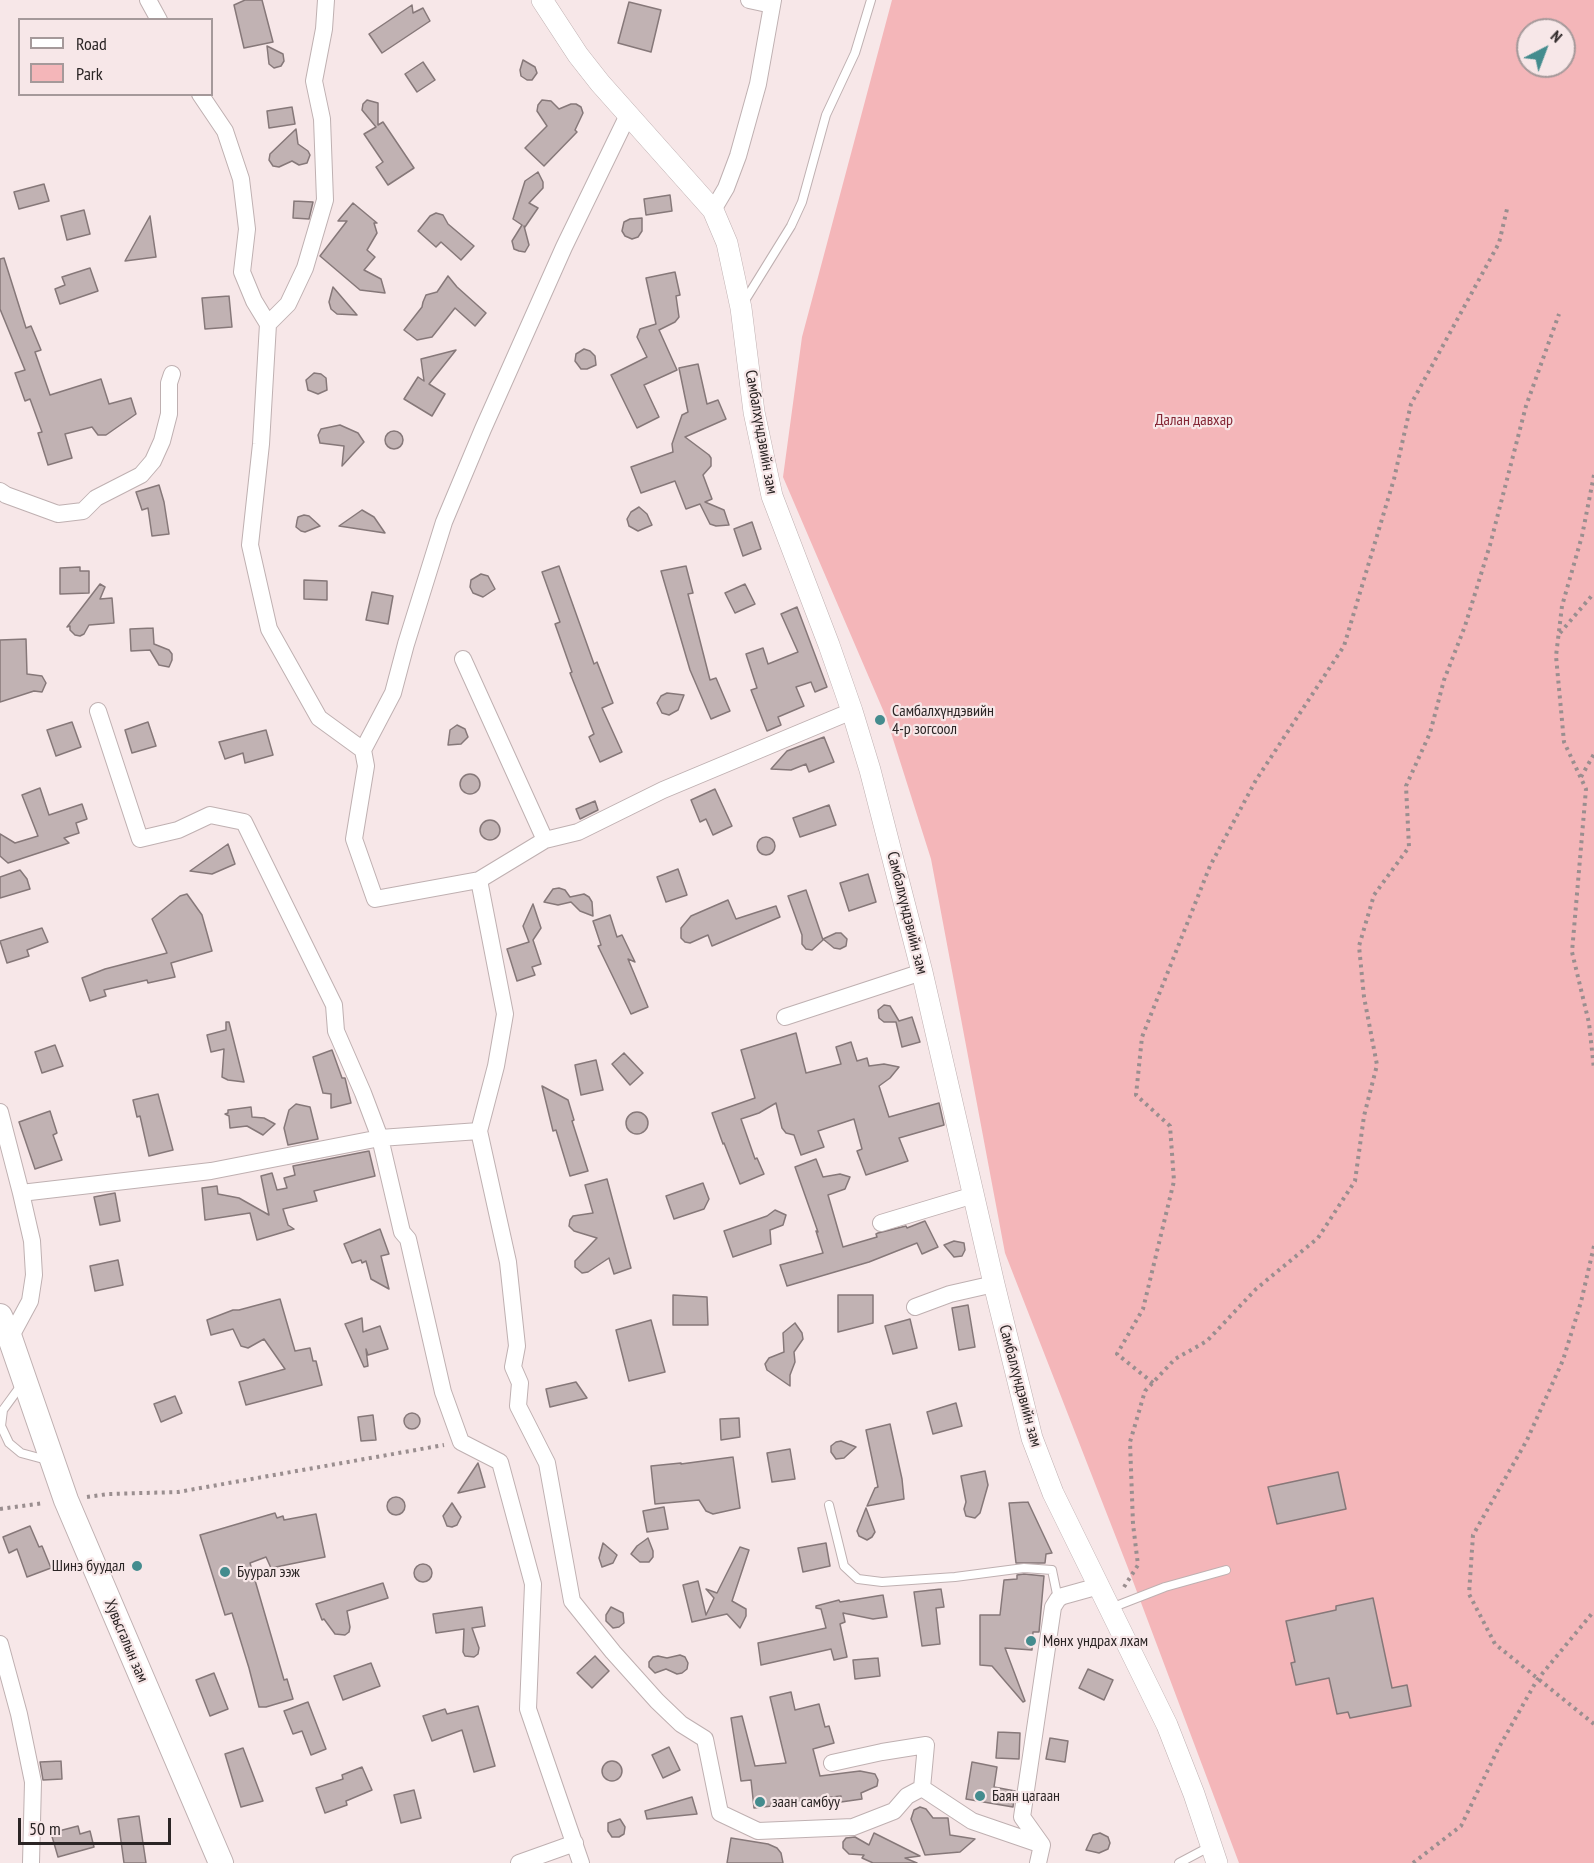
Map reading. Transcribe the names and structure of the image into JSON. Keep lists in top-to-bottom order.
{
  "streets": {
    "main road": ["Хувьсгалын зам"],
    "street": ["Самбалхүндэвийн зам"]
  },
  "parks": ["Далан давхар"],
  "places": [
    "Самбалхүндэвийн 4-р зогсоол",
    "Шинэ буудал",
    "Буурал ээж",
    "Мөнх ундрах лхам",
    "Баян цагаан",
    "заан самбуу"
  ],
  "legend": ["Road", "Park"],
  "scale_bar": "50 m",
  "north": "top right"
}
